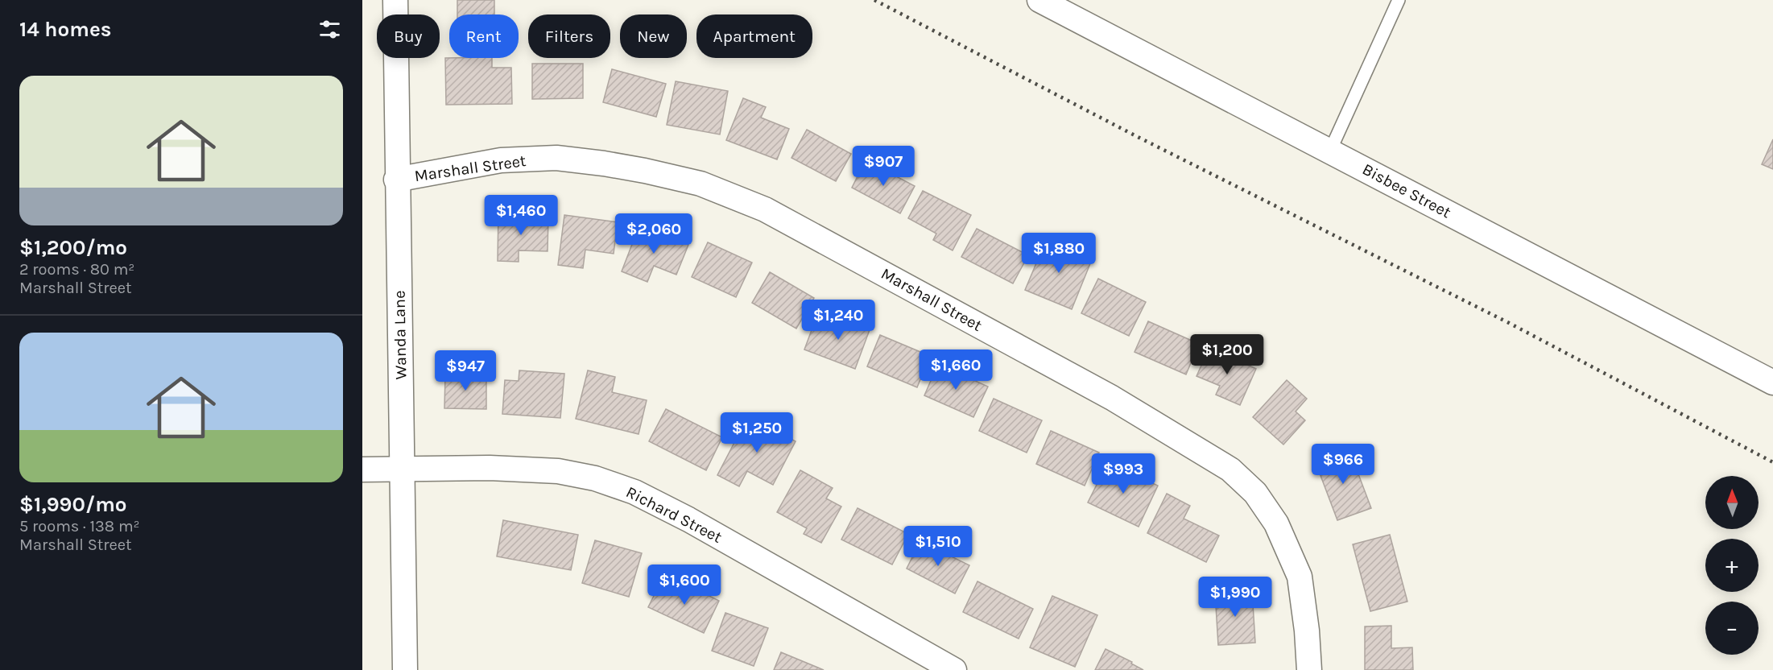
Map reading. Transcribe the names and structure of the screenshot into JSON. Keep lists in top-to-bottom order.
{
  "streets": {
    "street": [
      "Marshall Street",
      "Bisbee Street",
      "Wanda Lane",
      "Richard Street"
    ]
  },
  "crossings": [
    ["Marshall Street", "Wanda Lane"],
    ["Wanda Lane", "Richard Street"]
  ],
  "north": "top",
  "page": {
    "heading": "14 homes",
    "chip": [
      "Buy",
      "Rent",
      "Filters",
      "New",
      "Apartment"
    ],
    "list": [
      {
        "name": "$1,200/mo",
        "note": "2 rooms · 80 m² · Marshall Street"
      },
      {
        "name": "$1,990/mo",
        "note": "5 rooms · 138 m² · Marshall Street"
      }
    ],
    "price": [
      "$907",
      "$1,460",
      "$2,060",
      "$1,880",
      "$1,240",
      "$1,200",
      "$1,660",
      "$947",
      "$1,250",
      "$966",
      "$993",
      "$1,510",
      "$1,600",
      "$1,990"
    ],
    "map_buttons": ["+", "−"]
  }
}
